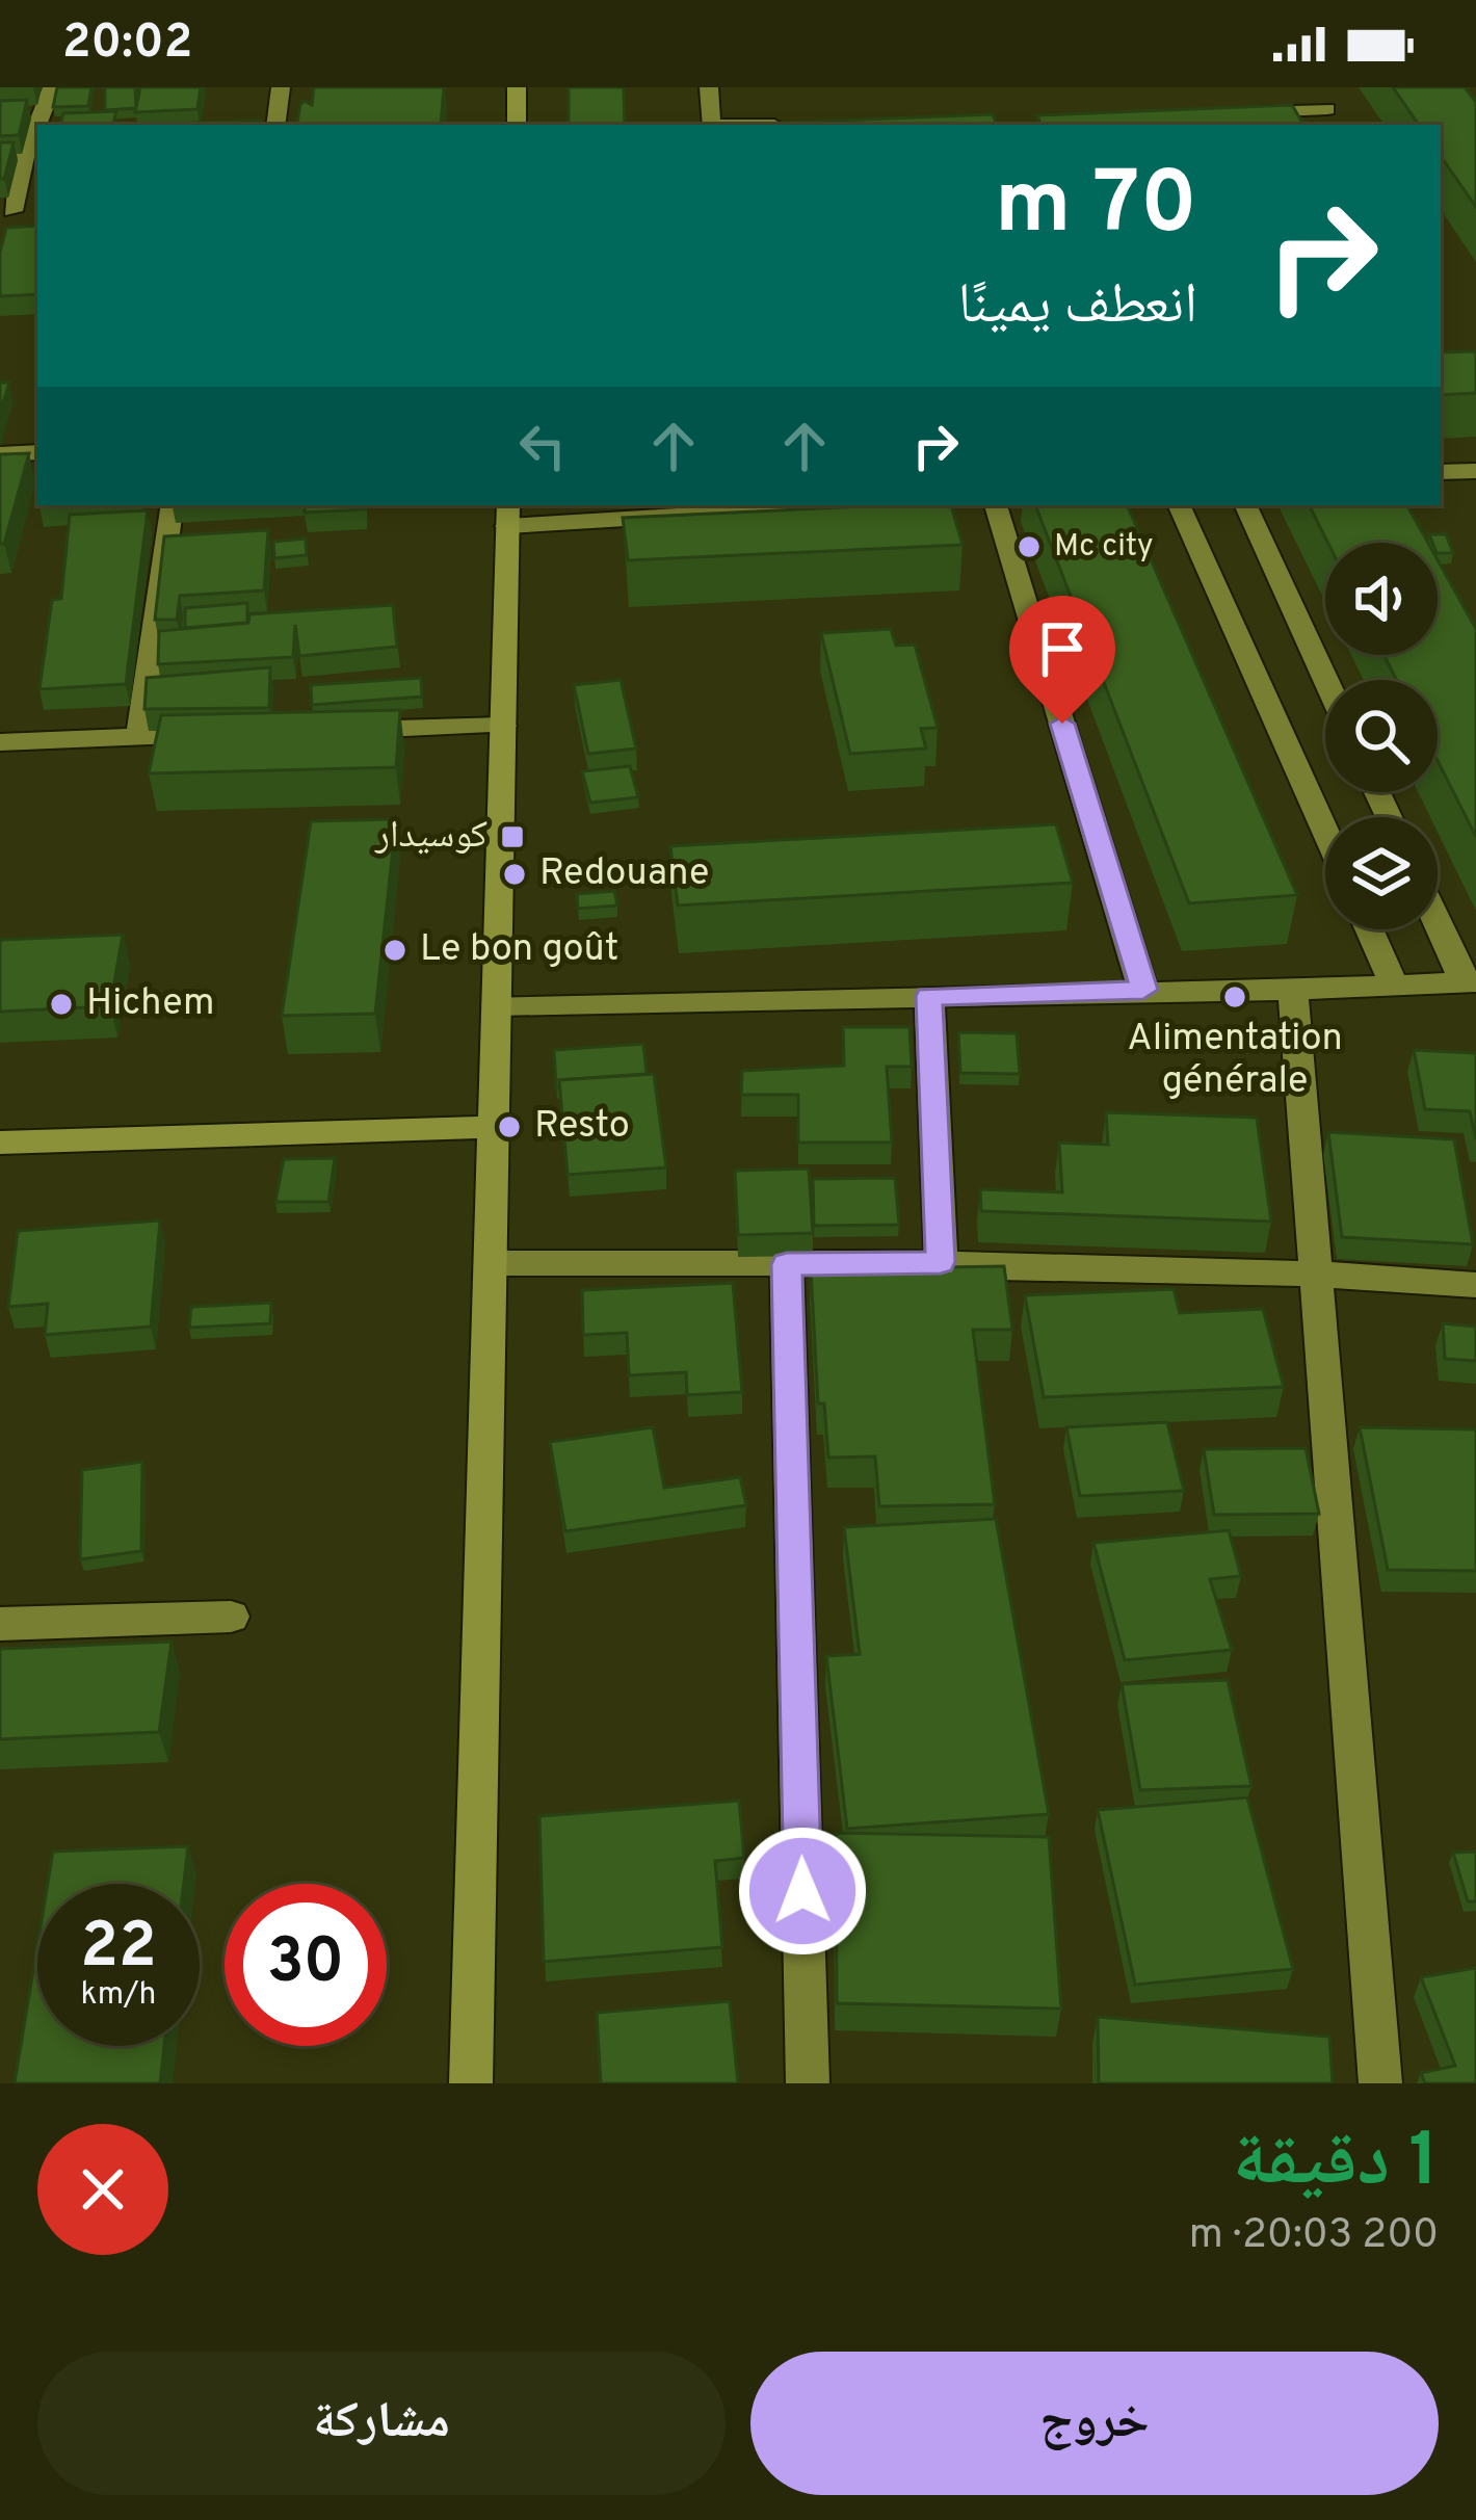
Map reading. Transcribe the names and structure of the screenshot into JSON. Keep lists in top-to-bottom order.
{
  "places": {
    "other": [
      "Mc city",
      "Redouane",
      "Le bon goût",
      "Alimentation générale",
      "Hichem",
      "Resto"
    ],
    "transit": ["كوسيدار"]
  },
  "page": {
    "status": "20:02",
    "turn": ["70 m", "انعطف يمينًا"],
    "speed": "22 km/h",
    "limit": "30",
    "heading": ["1 دقيقة", "200 m · 20:03"],
    "buttons": ["خروج", "مشاركة"]
  }
}
